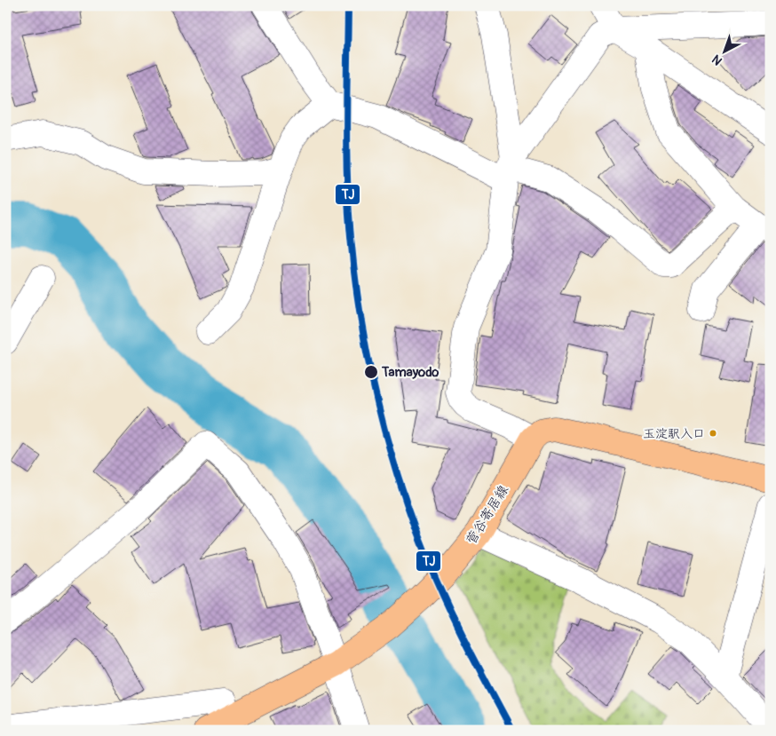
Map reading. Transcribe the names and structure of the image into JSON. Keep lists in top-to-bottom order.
{
  "streets": {
    "main road": ["菅谷寄居線"]
  },
  "places": ["Tamayodo", "玉淀駅入口"],
  "lines": ["transit line TJ"],
  "north": "bottom left"
}
